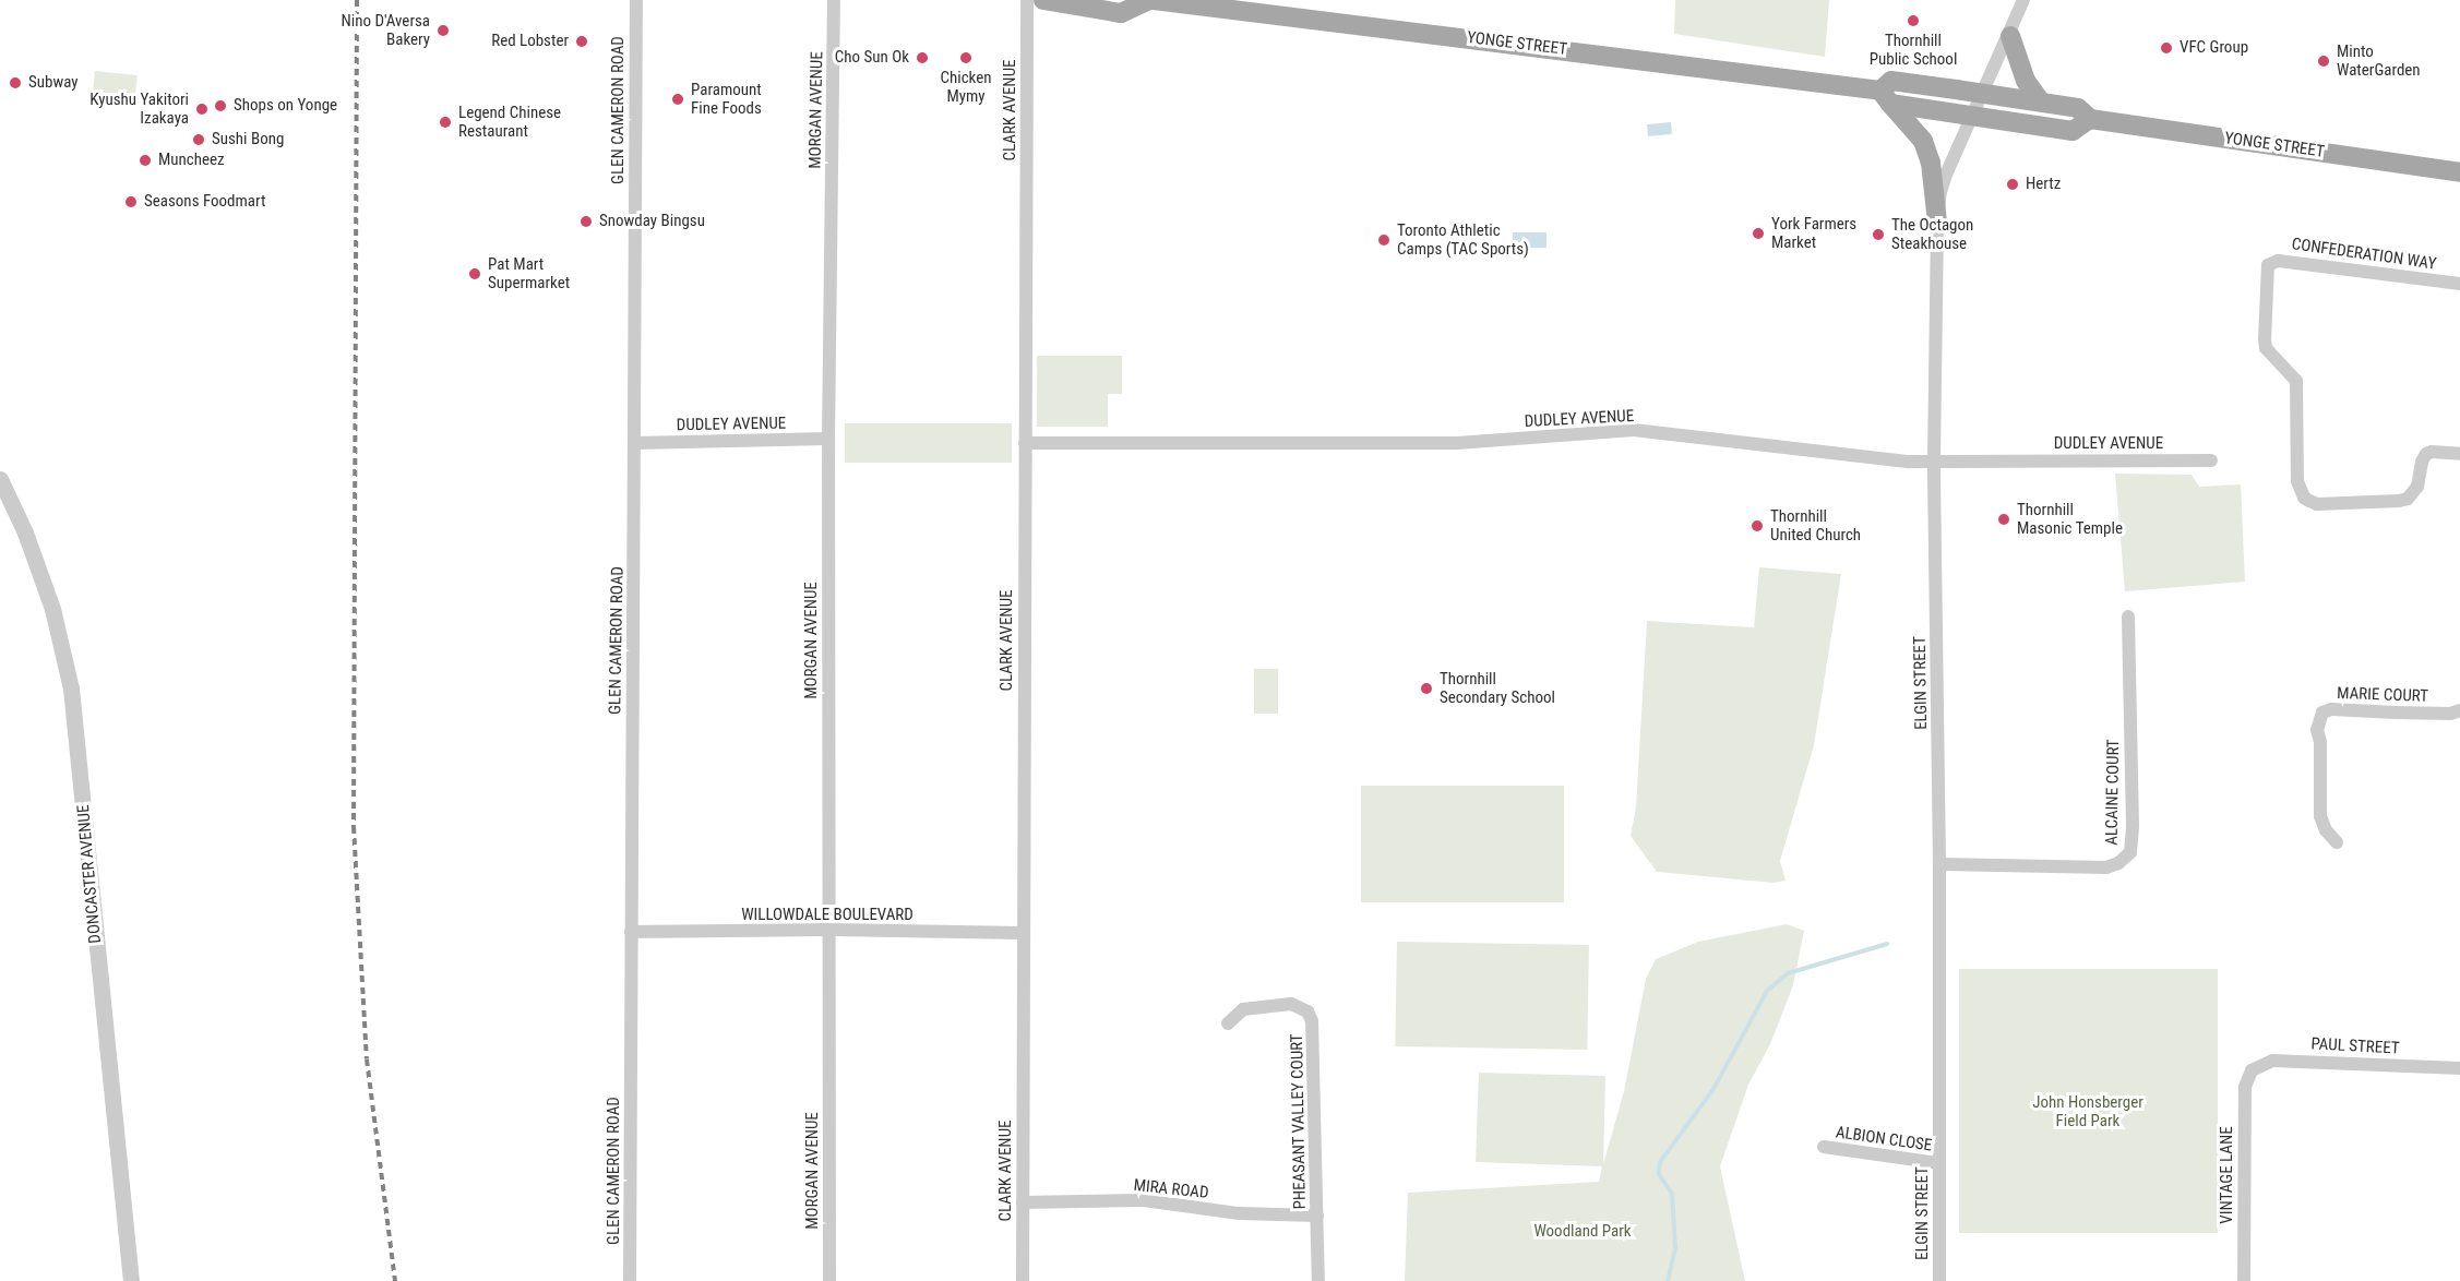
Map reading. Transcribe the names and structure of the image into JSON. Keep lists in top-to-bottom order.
{
  "streets": {
    "main road": ["YONGE STREET"],
    "street": [
      "GLEN CAMERON ROAD",
      "MORGAN AVENUE",
      "CLARK AVENUE",
      "CONFEDERATION WAY",
      "DUDLEY AVENUE",
      "ELGIN STREET",
      "MARIE COURT",
      "ALCAINE COURT",
      "DONCASTER AVENUE",
      "WILLOWDALE BOULEVARD",
      "PAUL STREET",
      "PHEASANT VALLEY COURT",
      "ALBION CLOSE",
      "VINTAGE LANE",
      "MIRA ROAD"
    ]
  },
  "crossings": [
    ["YONGE STREET", "ELGIN STREET"],
    ["GLEN CAMERON ROAD", "DUDLEY AVENUE"],
    ["GLEN CAMERON ROAD", "WILLOWDALE BOULEVARD"],
    ["MORGAN AVENUE", "DUDLEY AVENUE"],
    ["MORGAN AVENUE", "WILLOWDALE BOULEVARD"],
    ["CLARK AVENUE", "DUDLEY AVENUE"],
    ["CLARK AVENUE", "WILLOWDALE BOULEVARD"],
    ["CLARK AVENUE", "MIRA ROAD"],
    ["DUDLEY AVENUE", "ELGIN STREET"],
    ["ELGIN STREET", "ALCAINE COURT"],
    ["ELGIN STREET", "ALBION CLOSE"],
    ["PAUL STREET", "VINTAGE LANE"],
    ["PHEASANT VALLEY COURT", "MIRA ROAD"]
  ],
  "parks": ["John Honsberger Field Park", "Woodland Park"],
  "places": [
    "Thornhill Public School",
    "Nino D'Aversa Bakery",
    "Red Lobster",
    "VFC Group",
    "Cho Sun Ok",
    "Chicken Mymy",
    "Minto WaterGarden",
    "Subway",
    "Paramount Fine Foods",
    "Shops on Yonge",
    "Kyushu Yakitori Izakaya",
    "Legend Chinese Restaurant",
    "Sushi Bong",
    "Muncheez",
    "Hertz",
    "Seasons Foodmart",
    "Snowday Bingsu",
    "York Farmers Market",
    "The Octagon Steakhouse",
    "Toronto Athletic Camps (TAC Sports)",
    "Pat Mart Supermarket",
    "Thornhill Masonic Temple",
    "Thornhill United Church",
    "Thornhill Secondary School"
  ]
}
